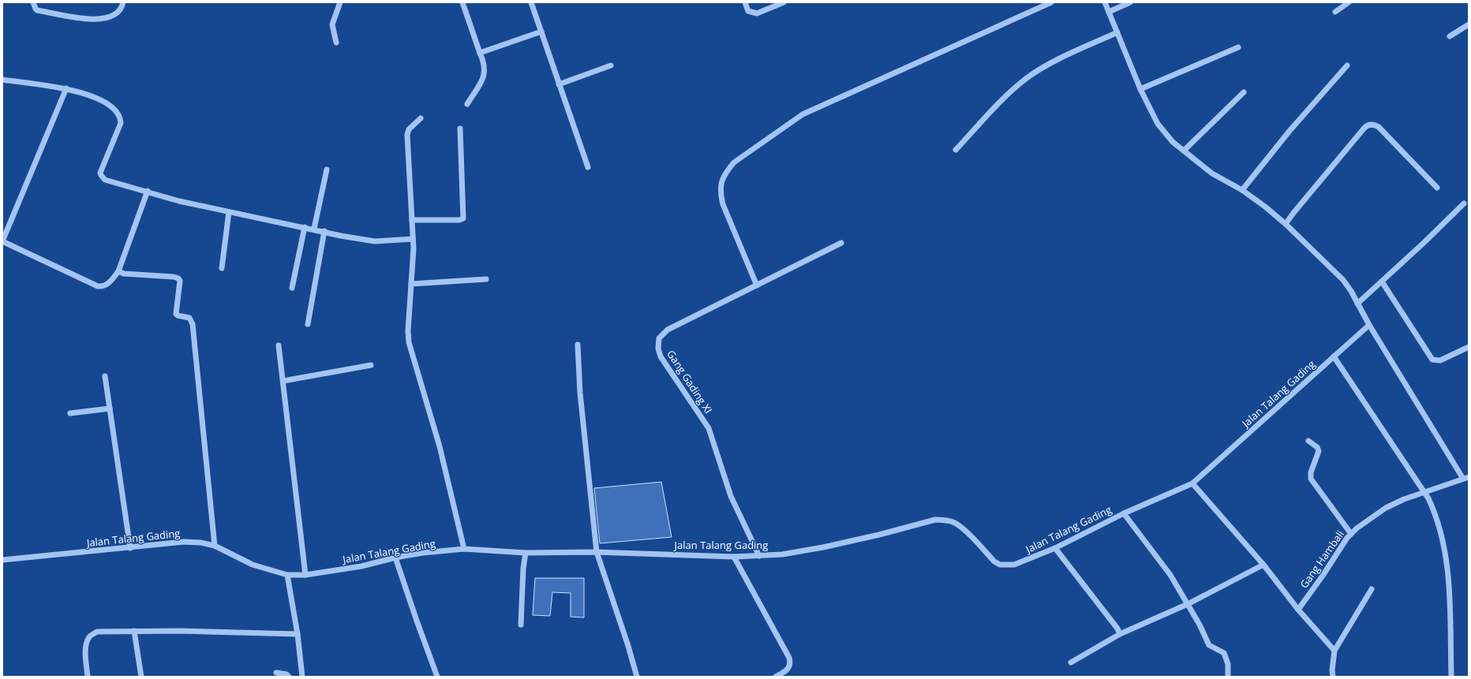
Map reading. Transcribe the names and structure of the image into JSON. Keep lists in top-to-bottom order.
{
  "streets": {
    "street": ["Gang Gading XI", "Jalan Talang Gading", "Gang Hambali"]
  },
  "crossings": [
    ["Gang Gading XI", "Jalan Talang Gading"]
  ]
}
